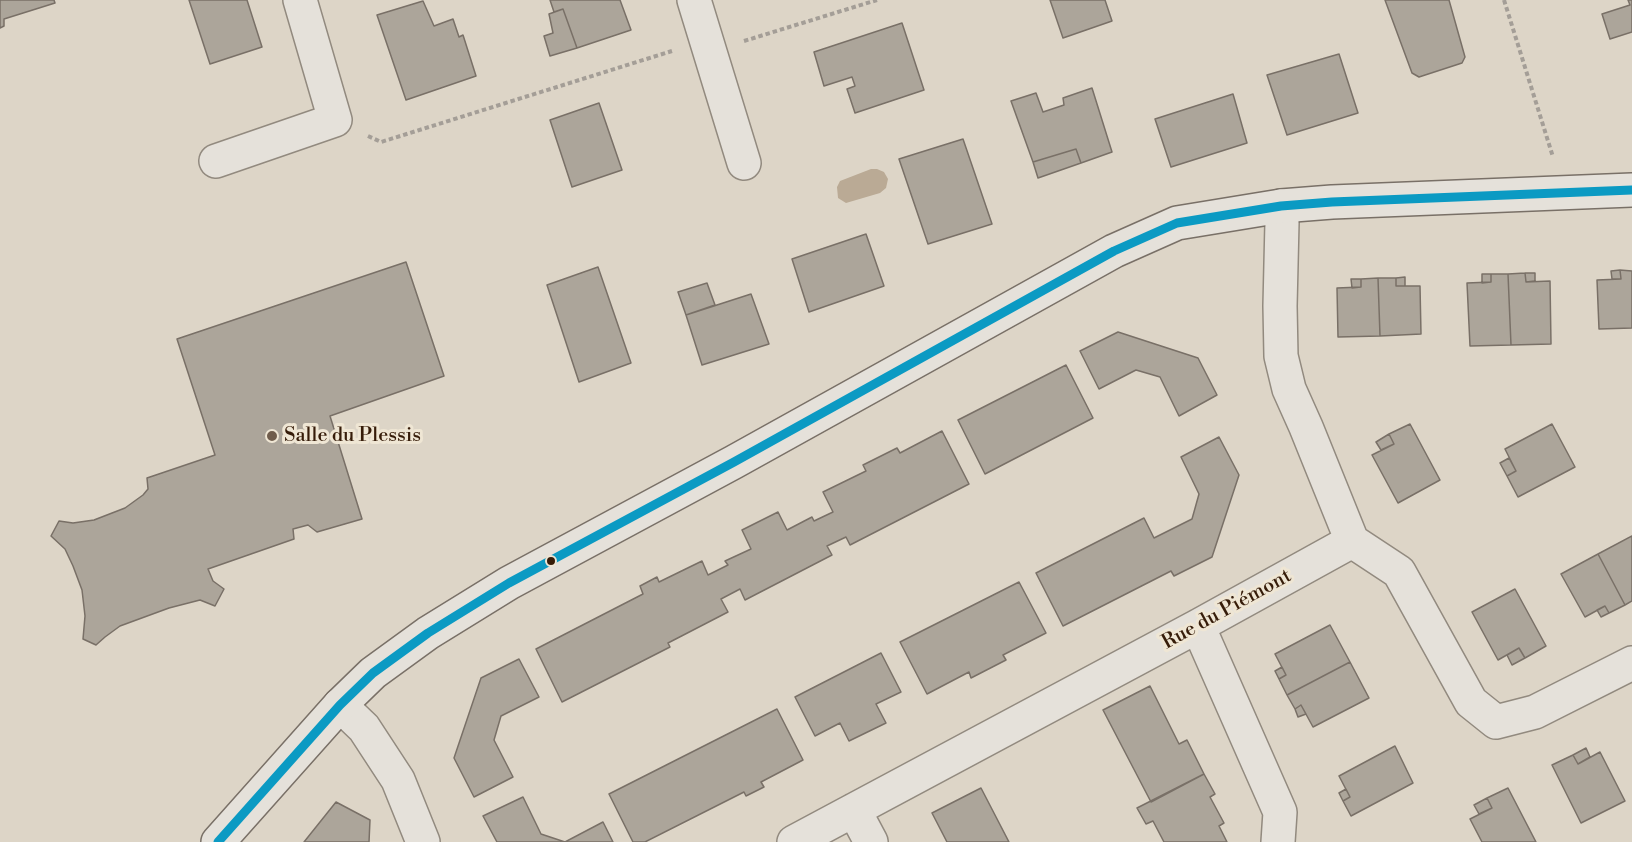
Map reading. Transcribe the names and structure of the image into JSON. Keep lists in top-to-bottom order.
{
  "streets": {
    "street": ["Rue du Piémont"]
  },
  "places": ["Salle du Plessis"]
}
